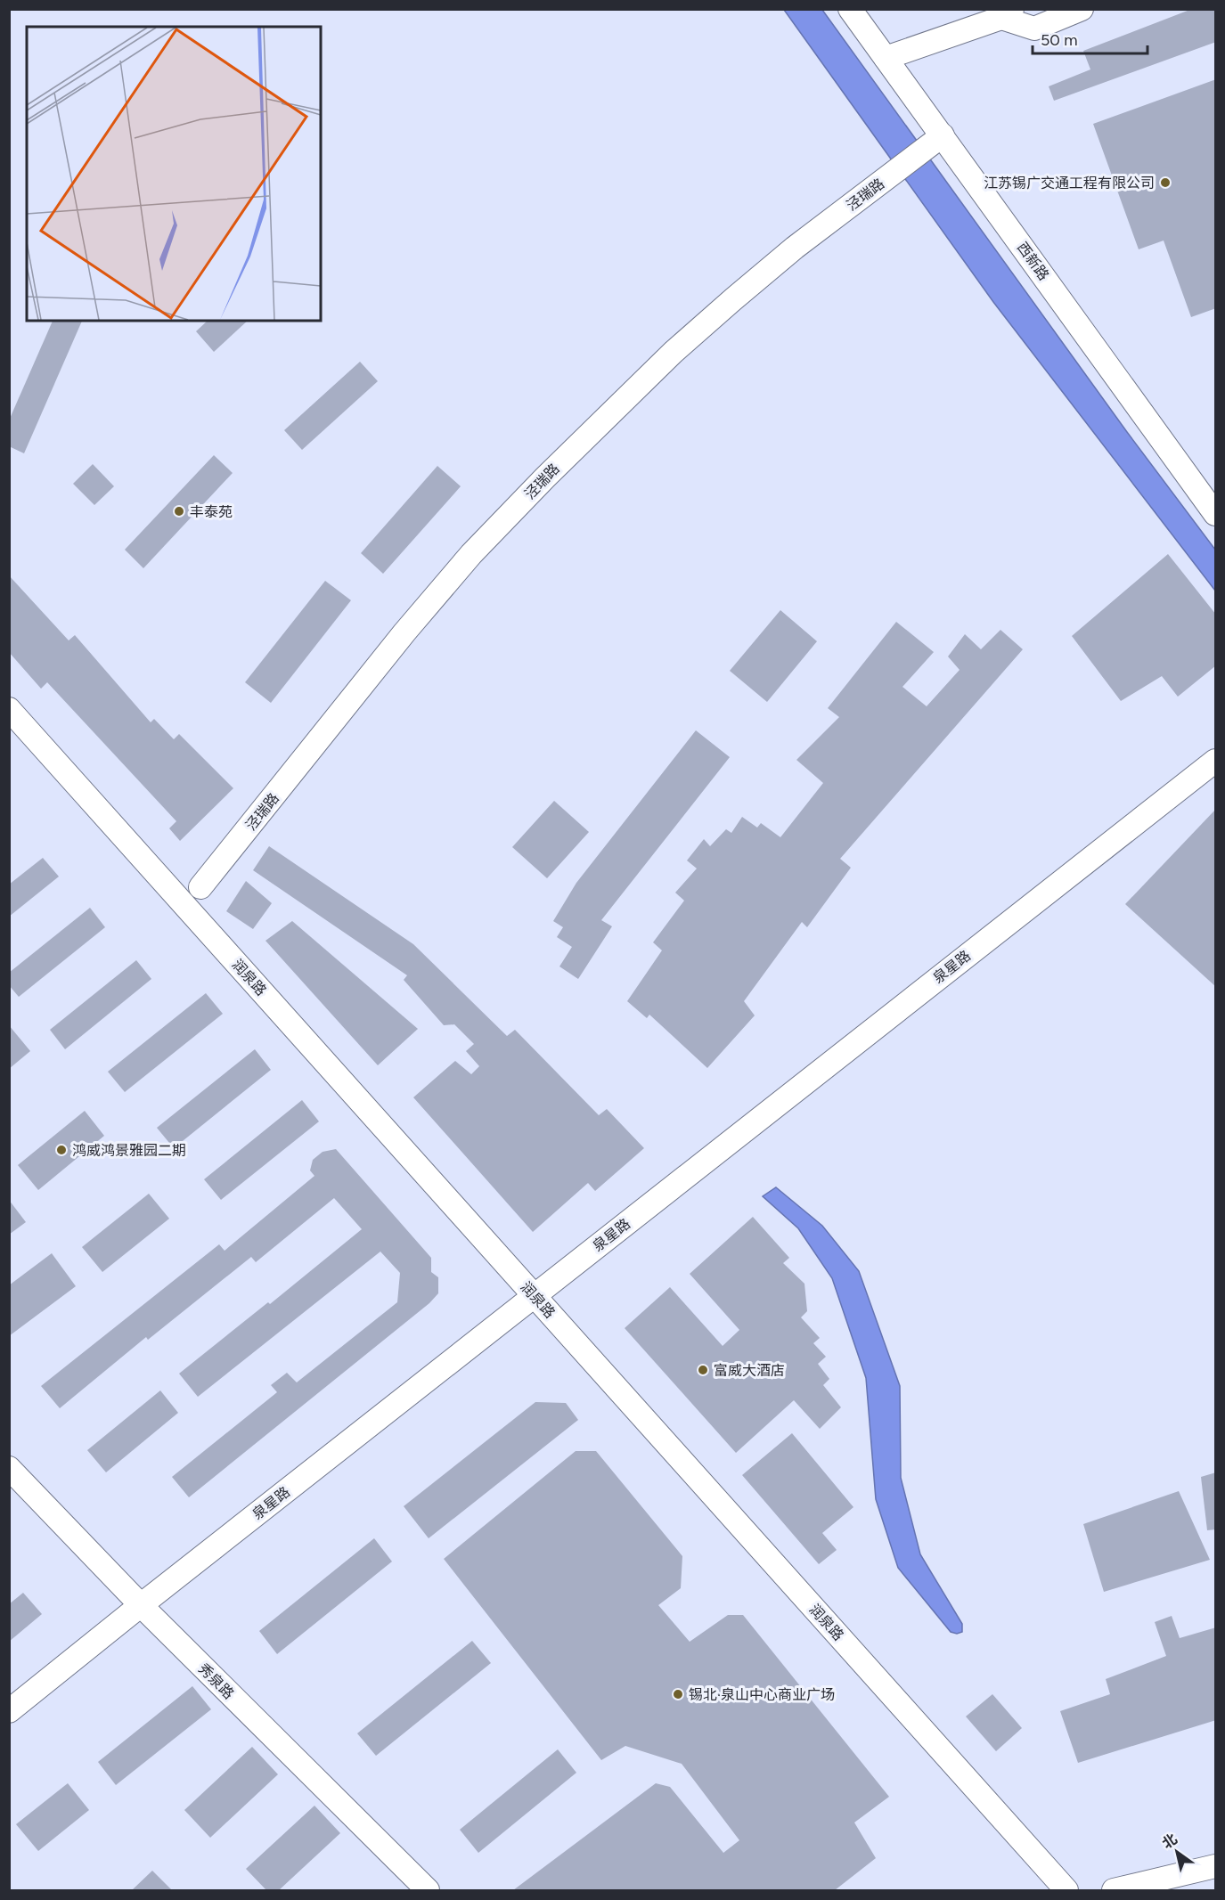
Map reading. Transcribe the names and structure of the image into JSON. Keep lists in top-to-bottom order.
{
  "streets": {
    "street": [
      "泾瑞路",
      "西新路",
      "泉星路",
      "润泉路",
      "秀泉路"
    ]
  },
  "crossings": [
    ["泾瑞路", "西新路"],
    ["泉星路", "润泉路"],
    ["泉星路", "秀泉路"]
  ],
  "places": [
    "江苏锡广交通工程有限公司",
    "丰泰苑",
    "鸿威鸿景雅园二期",
    "富威大酒店",
    "锡北·泉山中心商业广场"
  ],
  "scale_bar": "50 m",
  "north": "top left"
}
